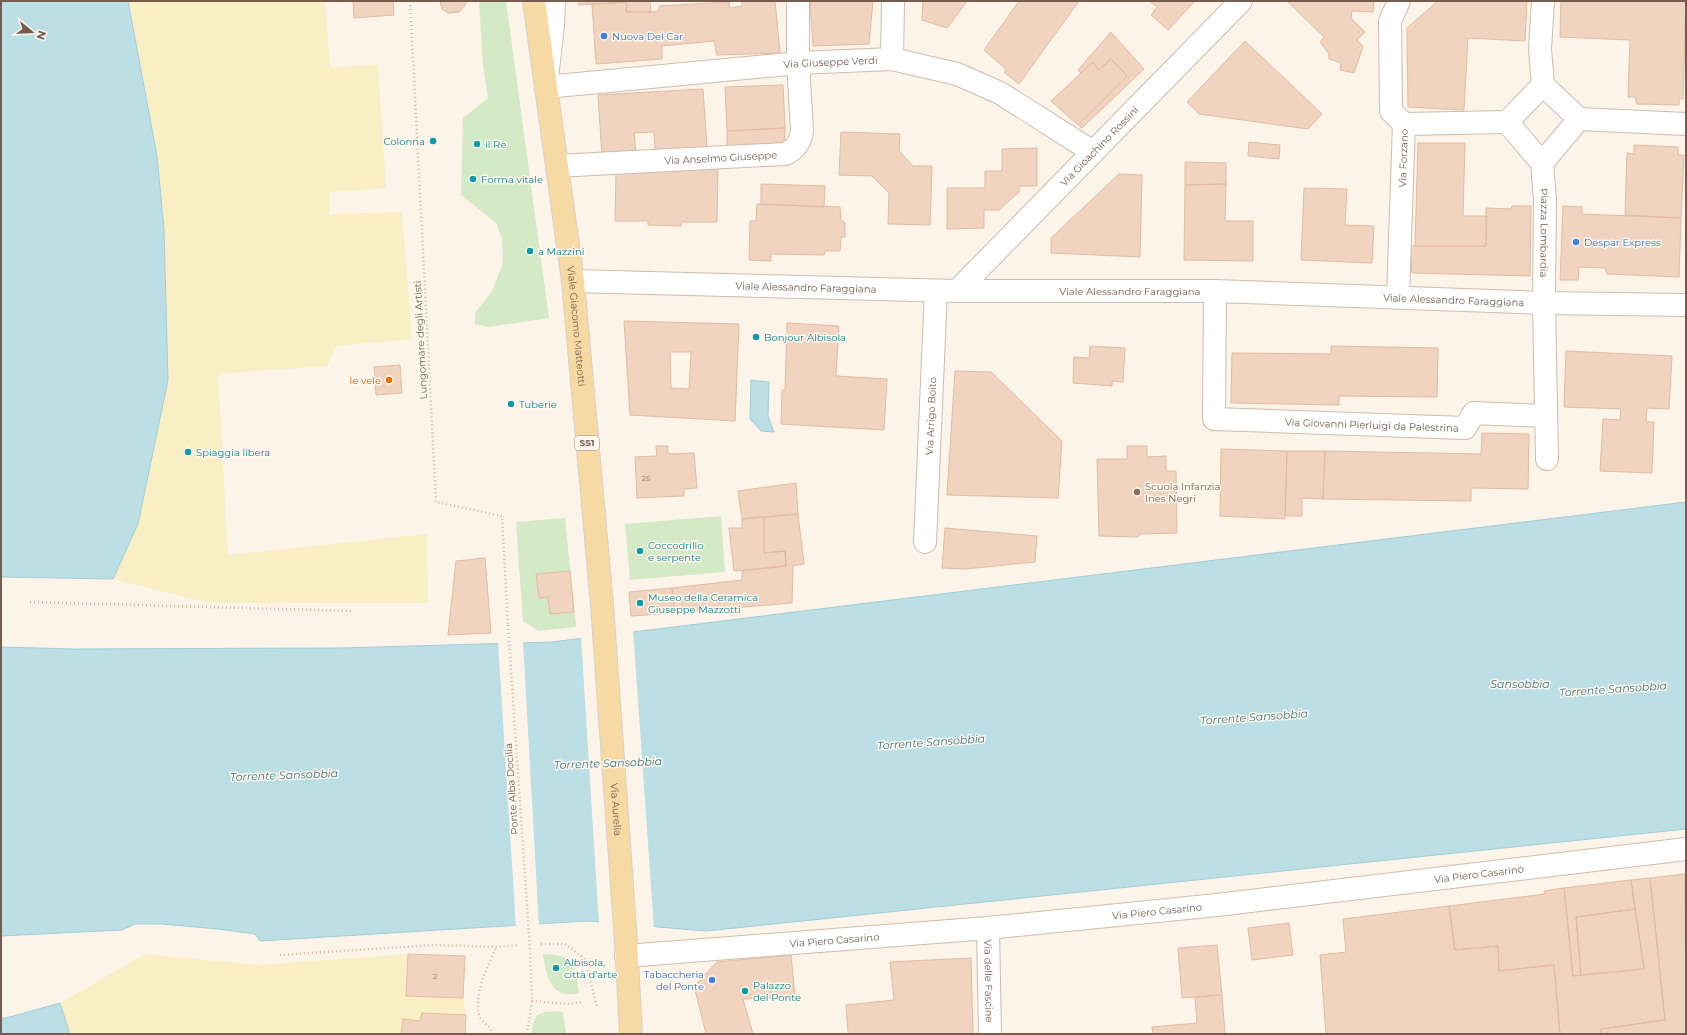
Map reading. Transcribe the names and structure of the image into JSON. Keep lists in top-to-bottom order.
{
  "streets": {
    "main road": ["Viale Giacomo Matteotti", "SS1", "Via Aurelia"],
    "street": [
      "Via Giuseppe Verdi",
      "Via Gioachino Rossini",
      "Via Anselmo Giuseppe",
      "Via Forzano",
      "Piazza Lombardia",
      "Viale Alessandro Faraggiana",
      "Via Arrigo Boito",
      "Via Giovanni Pierluigi da Palestrina",
      "Via Piero Casarino",
      "Via delle Fascine"
    ],
    "path": ["Lungomare degli Artisti", "Ponte Alba Docilia"]
  },
  "crossings": [
    ["Via Giuseppe Verdi", "Via Gioachino Rossini"],
    ["Via Giuseppe Verdi", "Via Anselmo Giuseppe"],
    ["Via Giuseppe Verdi", "Viale Giacomo Matteotti"],
    ["Via Gioachino Rossini", "Viale Alessandro Faraggiana"],
    ["Via Gioachino Rossini", "Via Arrigo Boito"],
    ["Via Anselmo Giuseppe", "Viale Giacomo Matteotti"],
    ["Via Forzano", "Viale Alessandro Faraggiana"],
    ["Piazza Lombardia", "Viale Alessandro Faraggiana"],
    ["Viale Alessandro Faraggiana", "Viale Giacomo Matteotti"],
    ["Viale Alessandro Faraggiana", "Via Arrigo Boito"],
    ["Viale Alessandro Faraggiana", "Via Giovanni Pierluigi da Palestrina"],
    ["Viale Giacomo Matteotti", "Via Aurelia"],
    ["Lungomare degli Artisti", "Ponte Alba Docilia"],
    ["SS1", "Via Aurelia"],
    ["SS1", "Via Piero Casarino"],
    ["Via Aurelia", "Via Piero Casarino"],
    ["Via Piero Casarino", "Via delle Fascine"]
  ],
  "water": ["Sansobbia", "Torrente Sansobbia"],
  "places": [
    "Nuova Del Car",
    "Colonna",
    "il Re",
    "Forma vitale",
    "Despar Express",
    "a Mazzini",
    "Bonjour Albisola",
    "le vele",
    "Tuberie",
    "Spiaggia libera",
    "Scuola Infanzia Ines Negri",
    "Coccodrillo e serpente",
    "Museo della Ceramica Giuseppe Mazzotti",
    "Albisola, città d'arte",
    "Tabaccheria del Ponte",
    "Palazzo del Ponte"
  ],
  "house_numbers": ["25", "2"],
  "north": "right"
}
